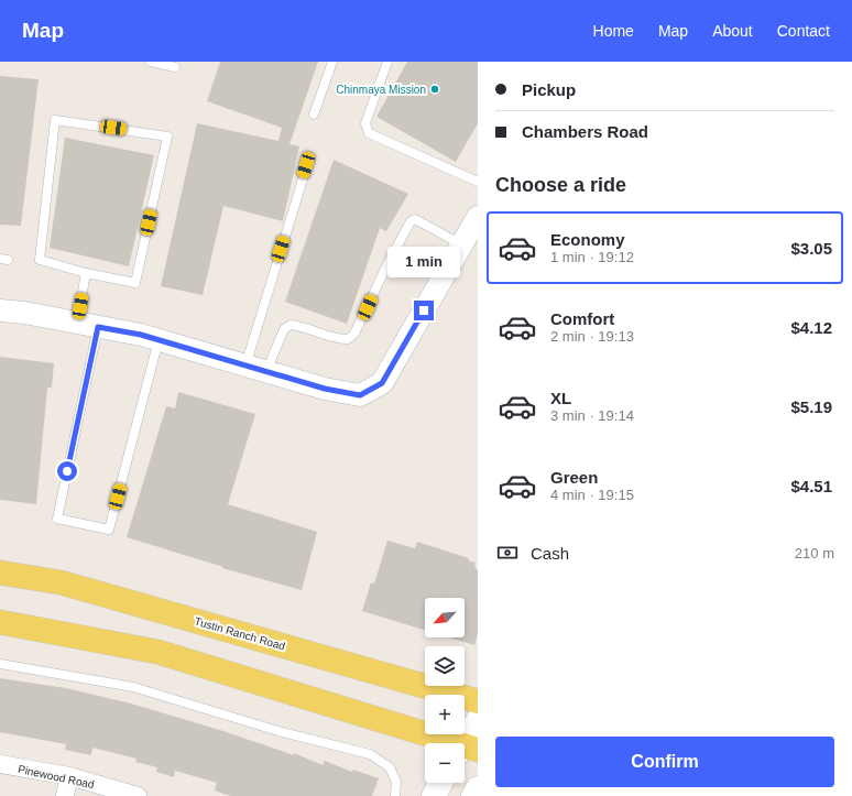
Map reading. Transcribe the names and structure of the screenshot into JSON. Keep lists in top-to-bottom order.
{
  "streets": {
    "main road": ["Tustin Ranch Road"],
    "street": ["Pinewood Road"]
  },
  "places": ["Chinmaya Mission"],
  "north": "bottom left",
  "page": {
    "header": "Map",
    "nav": [
      "Home",
      "Map",
      "About",
      "Contact"
    ],
    "banner": ["Pickup", "Chambers Road"],
    "heading": "Choose a ride",
    "list": [
      {
        "name": "Economy",
        "note": "1 min · 19:12",
        "value": "$3.05"
      },
      {
        "name": "Comfort",
        "note": "2 min · 19:13",
        "value": "$4.12"
      },
      {
        "name": "XL",
        "note": "3 min · 19:14",
        "value": "$5.19"
      },
      {
        "name": "Green",
        "note": "4 min · 19:15",
        "value": "$4.51"
      }
    ],
    "bubble": "1 min",
    "pay": ["Cash", "210 m"],
    "map_buttons": ["+", "−"],
    "buttons": "Confirm"
  }
}
